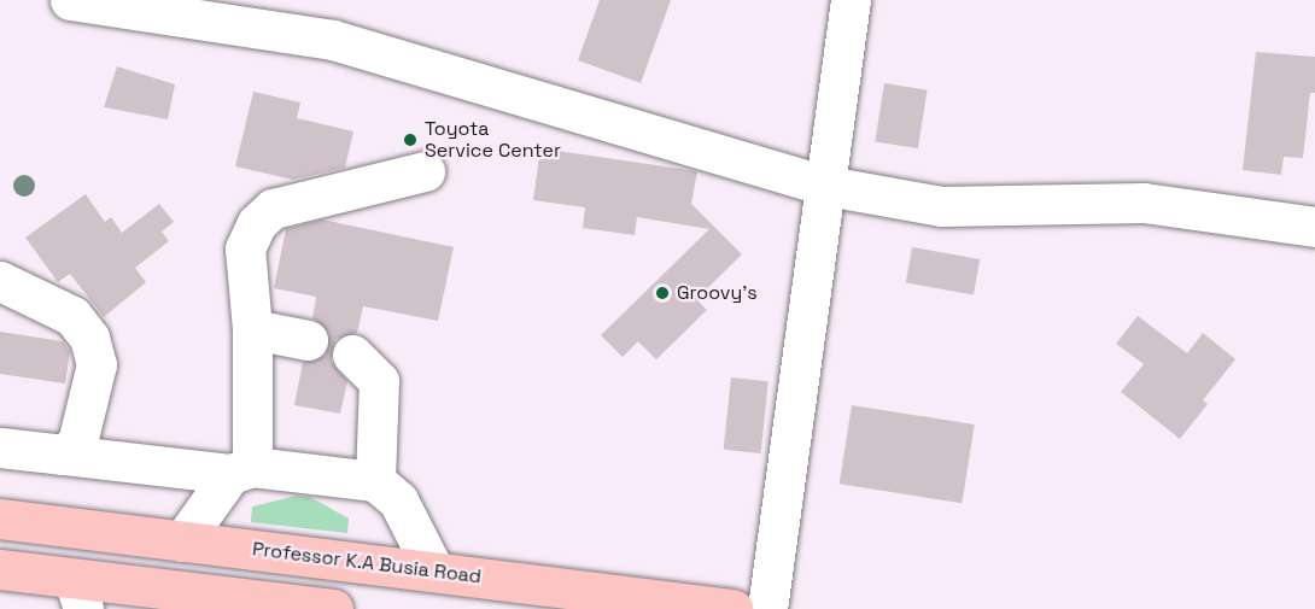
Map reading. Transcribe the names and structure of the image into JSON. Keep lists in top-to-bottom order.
{
  "streets": {
    "main road": ["Professor K.A Busia Road"]
  },
  "places": ["Toyota Service Center", "Groovy's"]
}
